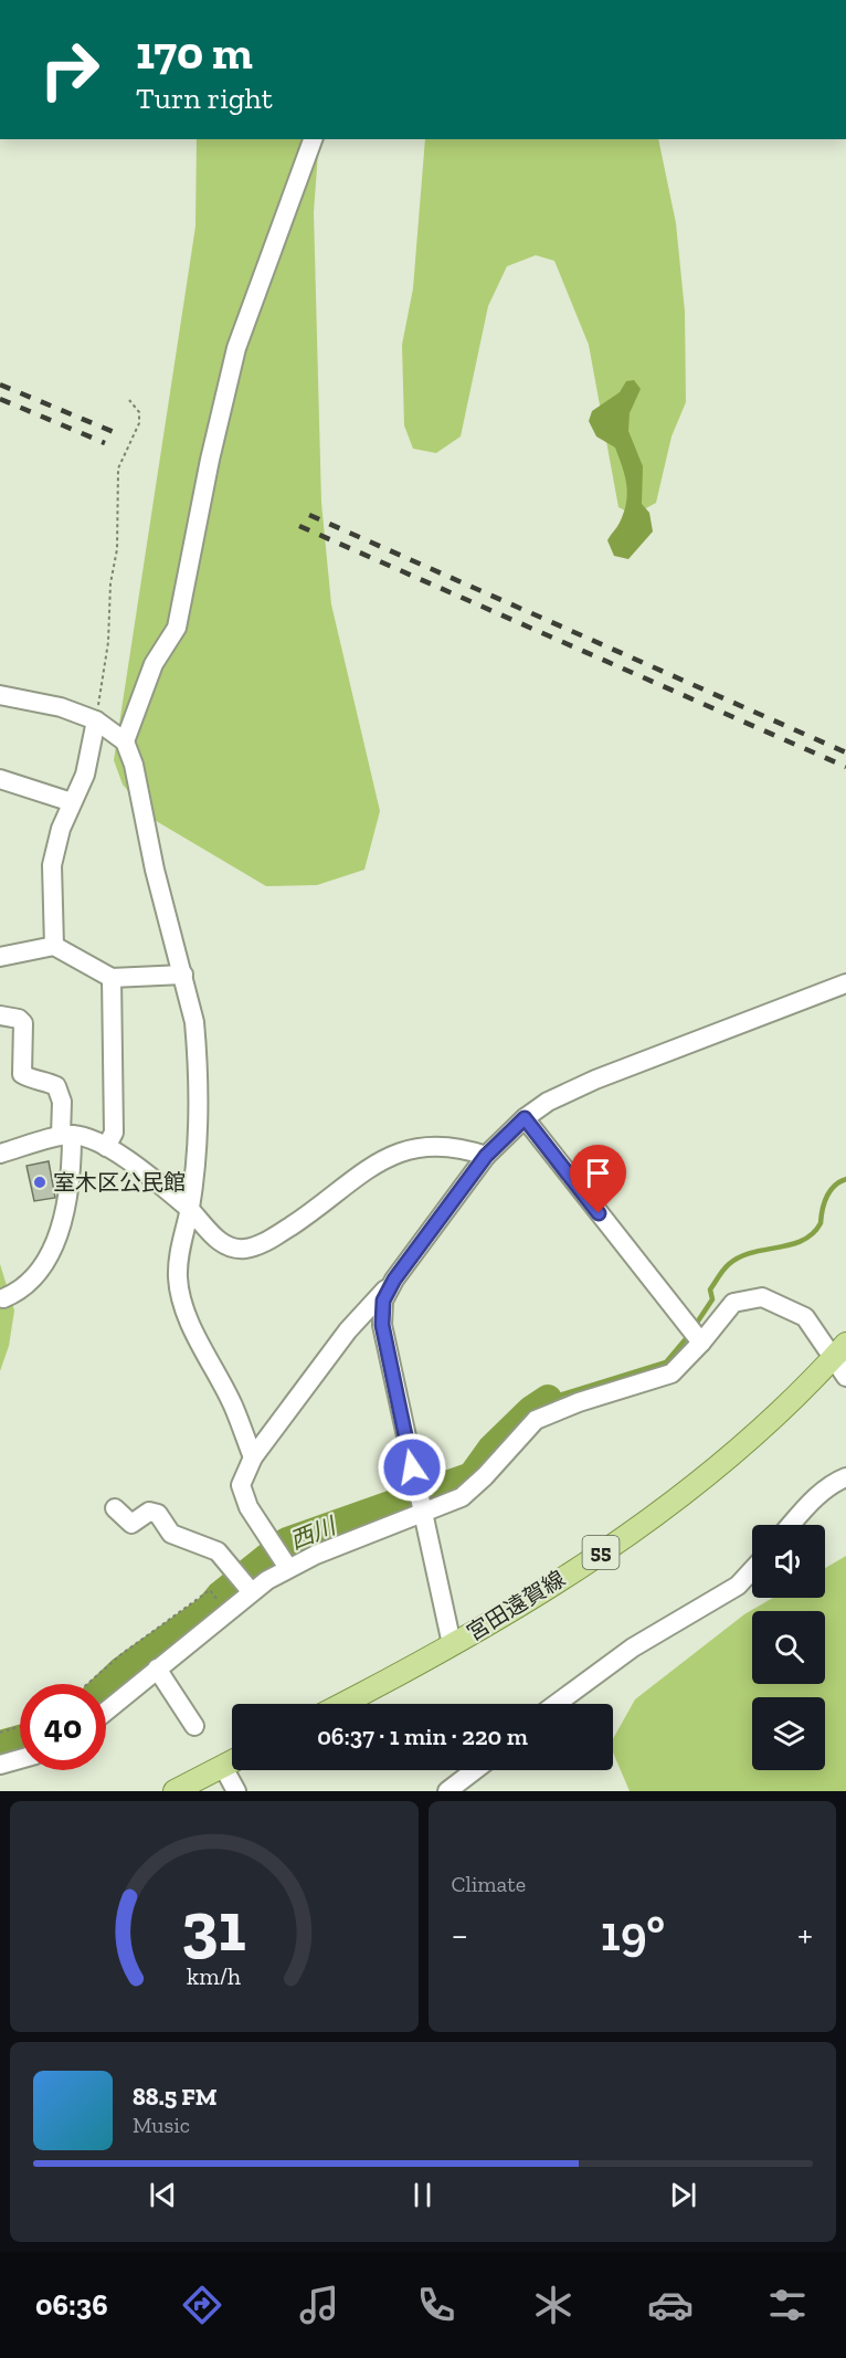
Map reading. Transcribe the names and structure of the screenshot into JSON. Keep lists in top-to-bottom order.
{
  "streets": {
    "main road": ["55", "宮田遠賀線"]
  },
  "water": ["西川"],
  "places": ["室木区公民館"],
  "page": {
    "turn": ["170 m", "Turn right"],
    "limit": "40",
    "trip": "06:37 · 1 min · 220 m",
    "tile": "Climate",
    "heat": ["−", "19°", "+"],
    "song": ["88.5 FM", "Music"],
    "tabs": "06:36",
    "gauge": ["31", "km/h"]
  }
}
